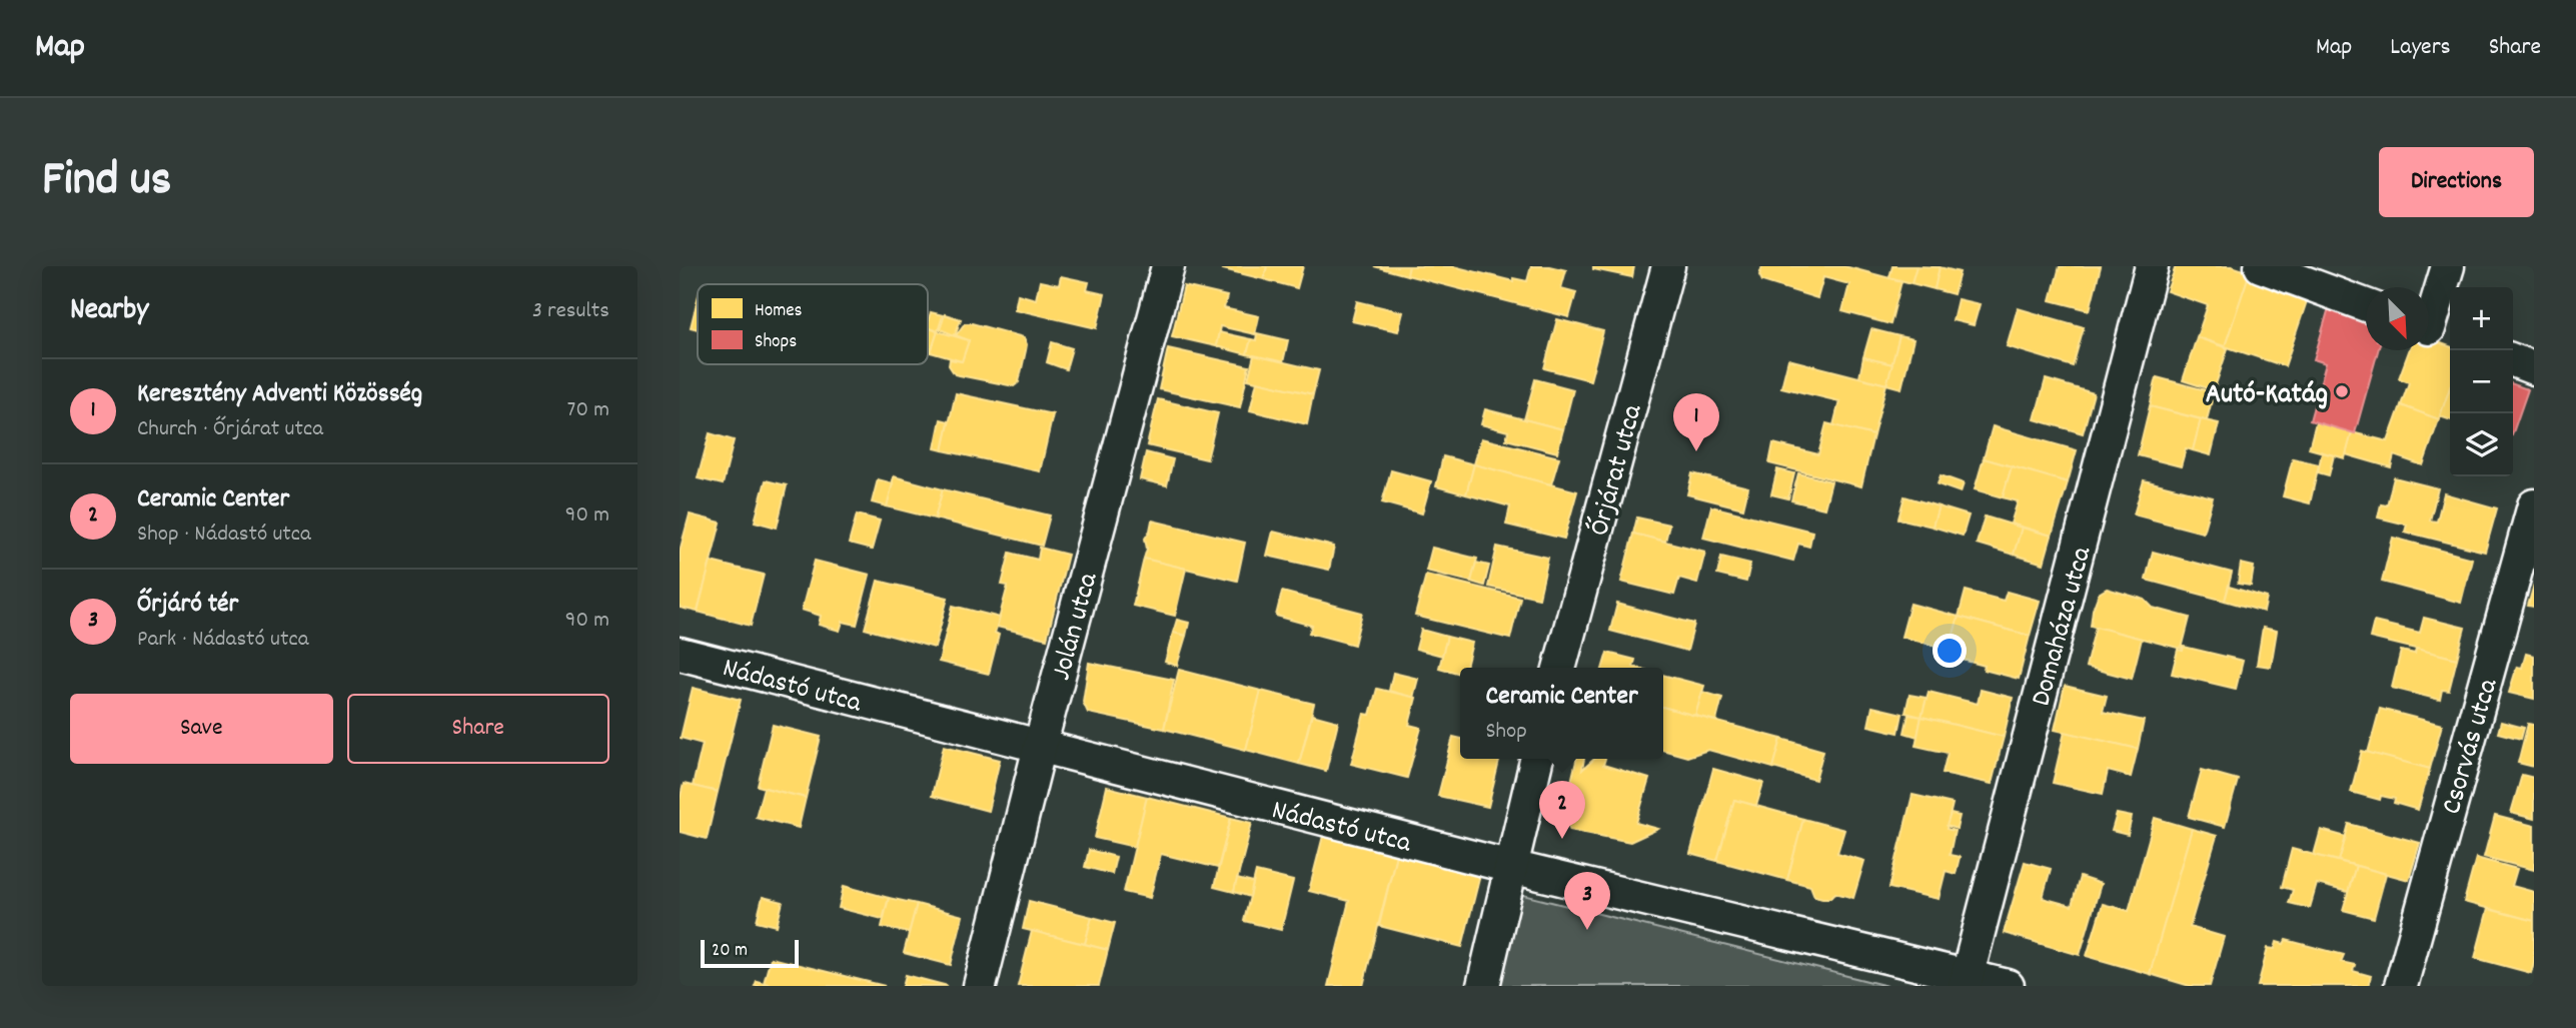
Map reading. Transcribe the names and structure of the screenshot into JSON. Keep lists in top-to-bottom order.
{
  "streets": {
    "street": [
      "Őrjárat utca",
      "Jolán utca",
      "Domaháza utca",
      "Nádastó utca",
      "Csorvás utca"
    ]
  },
  "crossings": [
    ["Jolán utca", "Nádastó utca"],
    ["Domaháza utca", "Nádastó utca"]
  ],
  "places": ["Autó-Katág"],
  "legend": ["Homes", "Shops"],
  "scale_bar": "20 m",
  "north": "bottom right",
  "page": {
    "header": "Map",
    "nav": ["Map", "Layers", "Share"],
    "title": "Find us",
    "buttons": [
      "Directions",
      ["Save", "Share"]
    ],
    "heading": ["Nearby", "3 results"],
    "map_buttons": ["+", "−"],
    "list": [
      {
        "mark": "1",
        "name": "Keresztény Adventi Közösség",
        "note": "Church · Őrjárat utca",
        "value": "70 m"
      },
      {
        "mark": "2",
        "name": "Ceramic Center",
        "note": "Shop · Nádastó utca",
        "value": "90 m"
      },
      {
        "mark": "3",
        "name": "Őrjáró tér",
        "note": "Park · Nádastó utca",
        "value": "90 m"
      }
    ],
    "pins": ["1", "2", "3"],
    "popup": ["Ceramic Center", "Shop"],
    "scale": "20 m"
  }
}
